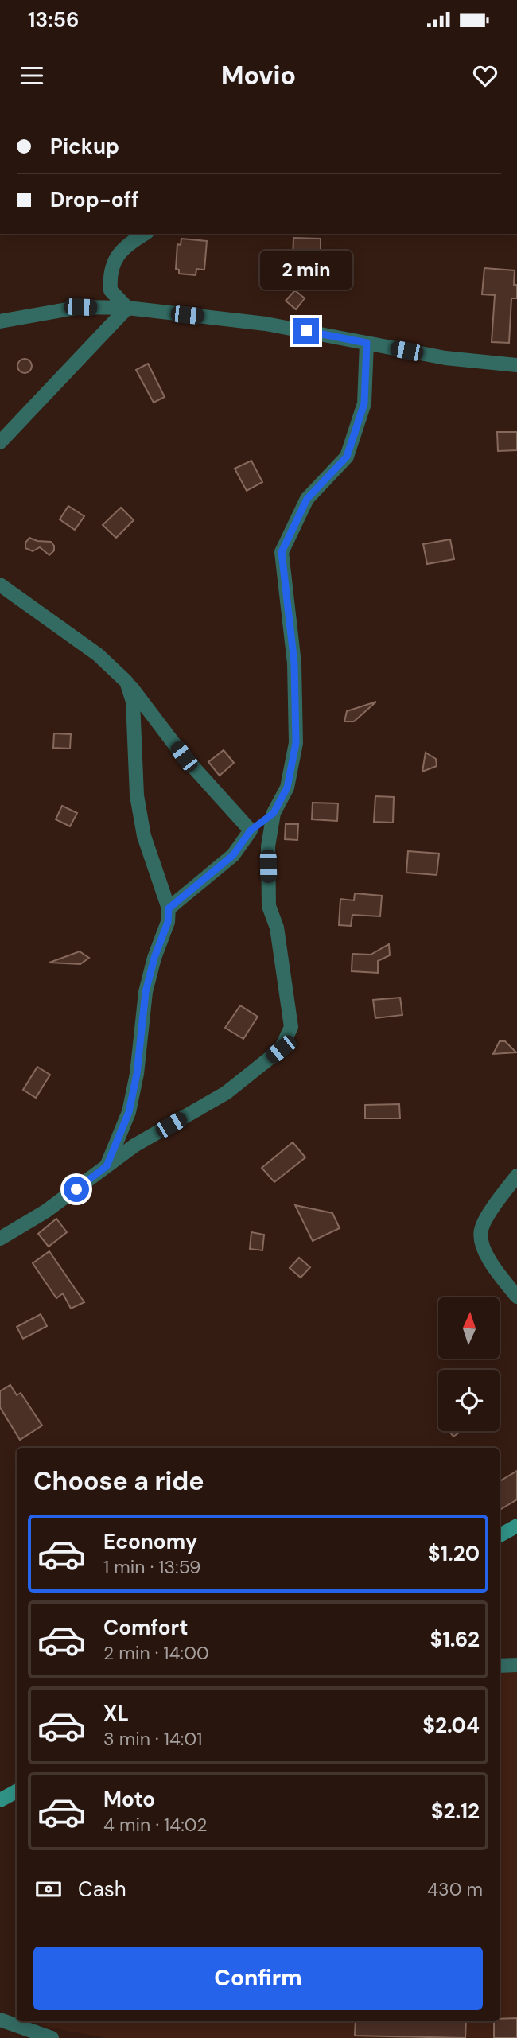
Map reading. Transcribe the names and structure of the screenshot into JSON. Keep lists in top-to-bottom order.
{
  "north": "top",
  "page": {
    "status": "13:56",
    "header": "Movio",
    "banner": ["Pickup", "Drop-off"],
    "bubble": "2 min",
    "heading": "Choose a ride",
    "list": [
      {
        "name": "Economy",
        "note": "1 min · 13:59",
        "value": "$1.20"
      },
      {
        "name": "Comfort",
        "note": "2 min · 14:00",
        "value": "$1.62"
      },
      {
        "name": "XL",
        "note": "3 min · 14:01",
        "value": "$2.04"
      },
      {
        "name": "Moto",
        "note": "4 min · 14:02",
        "value": "$2.12"
      }
    ],
    "pay": ["Cash", "430 m"],
    "buttons": "Confirm"
  }
}
